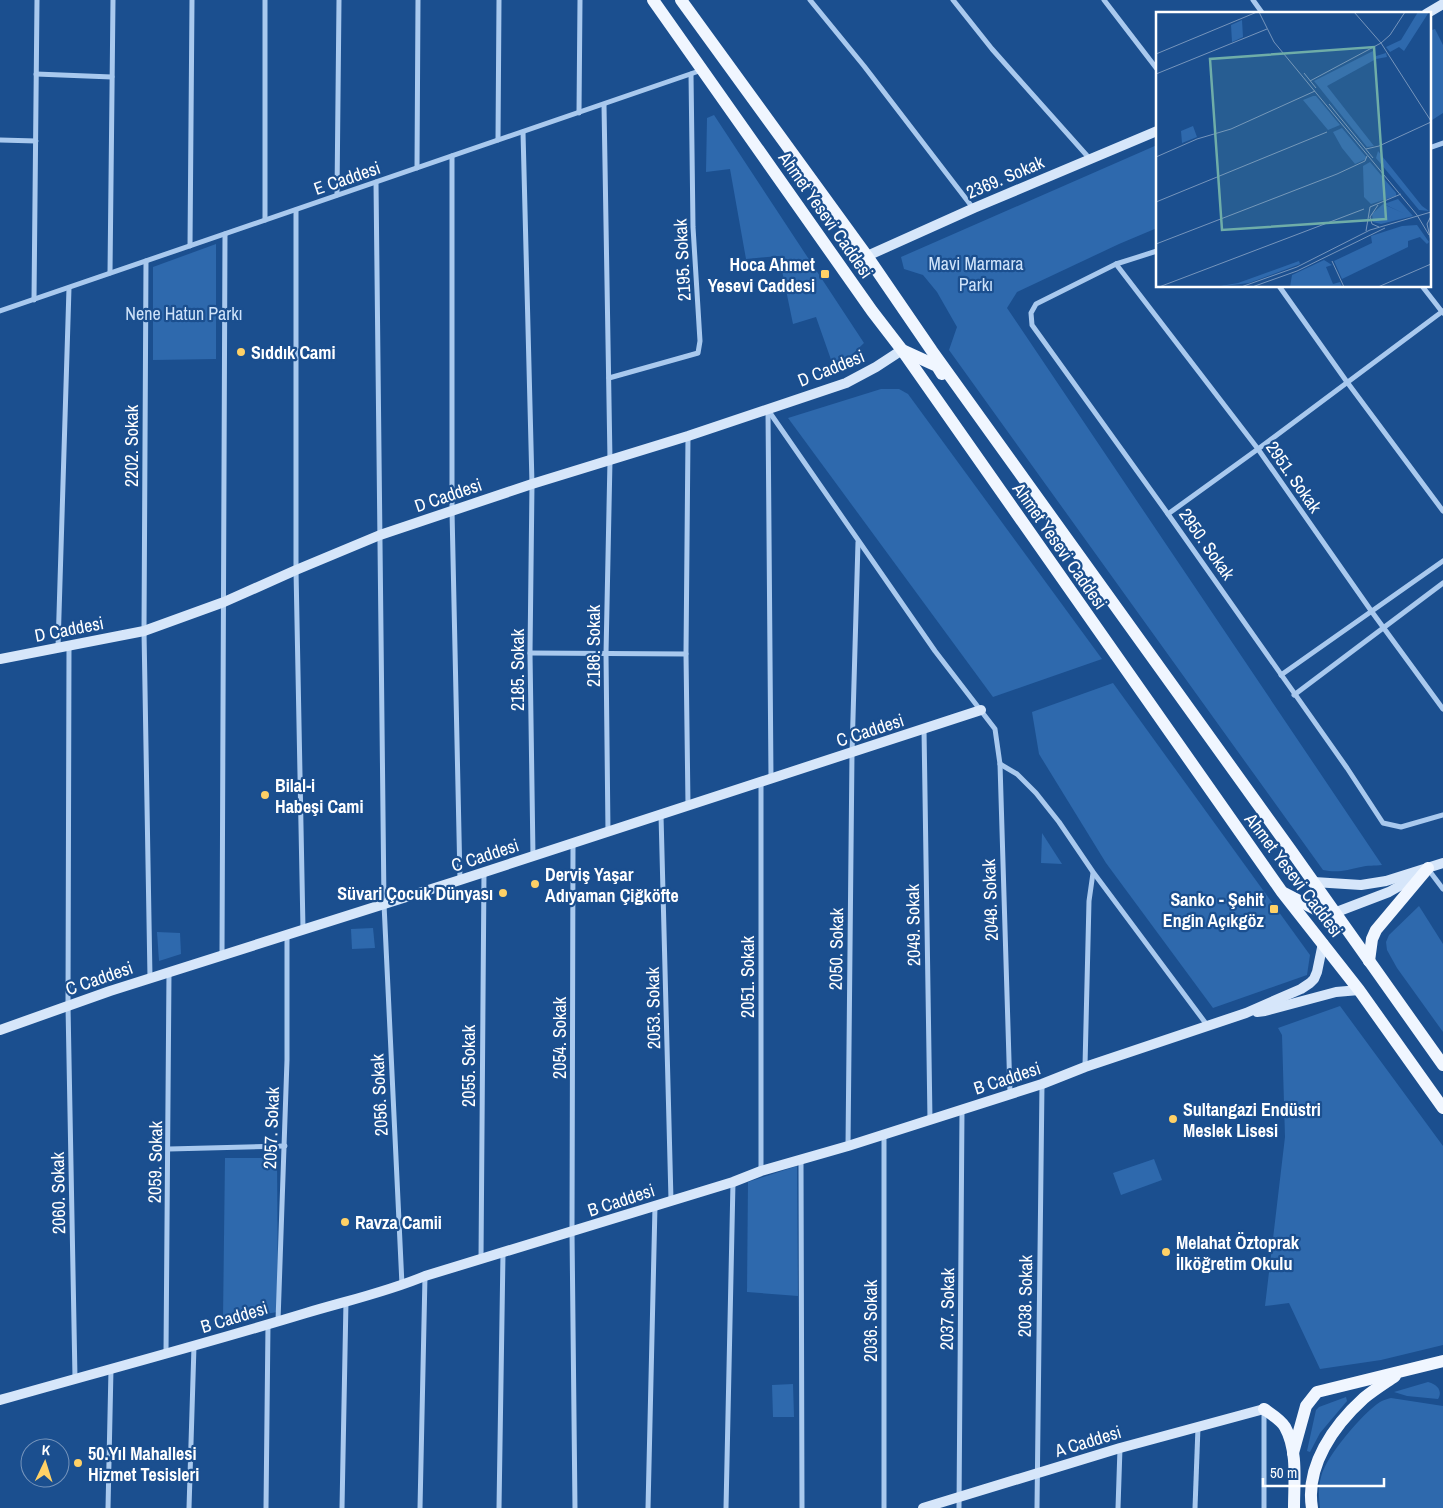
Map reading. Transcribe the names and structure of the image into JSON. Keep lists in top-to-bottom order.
{
  "streets": {
    "main road": ["Ahmet Yesevi Caddesi"],
    "street": [
      "2369. Sokak",
      "E Caddesi",
      "2195. Sokak",
      "D Caddesi",
      "2202. Sokak",
      "2951. Sokak",
      "2950. Sokak",
      "2186. Sokak",
      "2185. Sokak",
      "C Caddesi",
      "2048. Sokak",
      "2049. Sokak",
      "2050. Sokak",
      "2051. Sokak",
      "2053. Sokak",
      "2054. Sokak",
      "2055. Sokak",
      "B Caddesi",
      "2056. Sokak",
      "2057. Sokak",
      "2059. Sokak",
      "2060. Sokak",
      "2038. Sokak",
      "2037. Sokak",
      "2036. Sokak",
      "A Caddesi"
    ]
  },
  "crossings": [
    ["2369. Sokak", "Ahmet Yesevi Caddesi"],
    ["E Caddesi", "Ahmet Yesevi Caddesi"],
    ["E Caddesi", "2195. Sokak"],
    ["E Caddesi", "2202. Sokak"],
    ["E Caddesi", "2186. Sokak"],
    ["E Caddesi", "2185. Sokak"],
    ["E Caddesi", "2056. Sokak"],
    ["Ahmet Yesevi Caddesi", "2195. Sokak"],
    ["Ahmet Yesevi Caddesi", "D Caddesi"],
    ["Ahmet Yesevi Caddesi", "B Caddesi"],
    ["2195. Sokak", "2186. Sokak"],
    ["D Caddesi", "2202. Sokak"],
    ["D Caddesi", "2186. Sokak"],
    ["D Caddesi", "2185. Sokak"],
    ["D Caddesi", "2048. Sokak"],
    ["D Caddesi", "2051. Sokak"],
    ["D Caddesi", "2056. Sokak"],
    ["D Caddesi", "2060. Sokak"],
    ["2202. Sokak", "C Caddesi"],
    ["2951. Sokak", "2950. Sokak"],
    ["2186. Sokak", "C Caddesi"],
    ["2185. Sokak", "C Caddesi"],
    ["C Caddesi", "2048. Sokak"],
    ["C Caddesi", "2049. Sokak"],
    ["C Caddesi", "2050. Sokak"],
    ["C Caddesi", "2051. Sokak"],
    ["C Caddesi", "2053. Sokak"],
    ["C Caddesi", "2054. Sokak"],
    ["C Caddesi", "2055. Sokak"],
    ["C Caddesi", "2056. Sokak"],
    ["C Caddesi", "2057. Sokak"],
    ["C Caddesi", "2059. Sokak"],
    ["C Caddesi", "2060. Sokak"],
    ["2048. Sokak", "2050. Sokak"],
    ["2048. Sokak", "2051. Sokak"],
    ["2048. Sokak", "B Caddesi"],
    ["2049. Sokak", "B Caddesi"],
    ["2050. Sokak", "B Caddesi"],
    ["2051. Sokak", "B Caddesi"],
    ["2053. Sokak", "B Caddesi"],
    ["2054. Sokak", "B Caddesi"],
    ["2055. Sokak", "B Caddesi"],
    ["B Caddesi", "2056. Sokak"],
    ["B Caddesi", "2057. Sokak"],
    ["B Caddesi", "2059. Sokak"],
    ["B Caddesi", "2060. Sokak"],
    ["B Caddesi", "2038. Sokak"],
    ["B Caddesi", "2037. Sokak"],
    ["B Caddesi", "2036. Sokak"],
    ["2038. Sokak", "A Caddesi"],
    ["2037. Sokak", "A Caddesi"]
  ],
  "parks": ["Mavi Marmara Parkı", "Nene Hatun Parkı"],
  "places": {
    "transit": ["Hoca Ahmet Yesevi Caddesi", "Sanko - Şehit Engin Açıkgöz"],
    "other": [
      "Sıddık Cami",
      "Bilal-i Habeşi Cami",
      "Derviş Yaşar Adıyaman Çiğköfte",
      "Süvari Çocuk Dünyası",
      "Sultangazi Endüstri Meslek Lisesi",
      "Ravza Camii",
      "Melahat Öztoprak İlköğretim Okulu",
      "50.Yıl Mahallesi Hizmet Tesisleri"
    ]
  },
  "scale_bar": "50 m",
  "north": "top"
}
